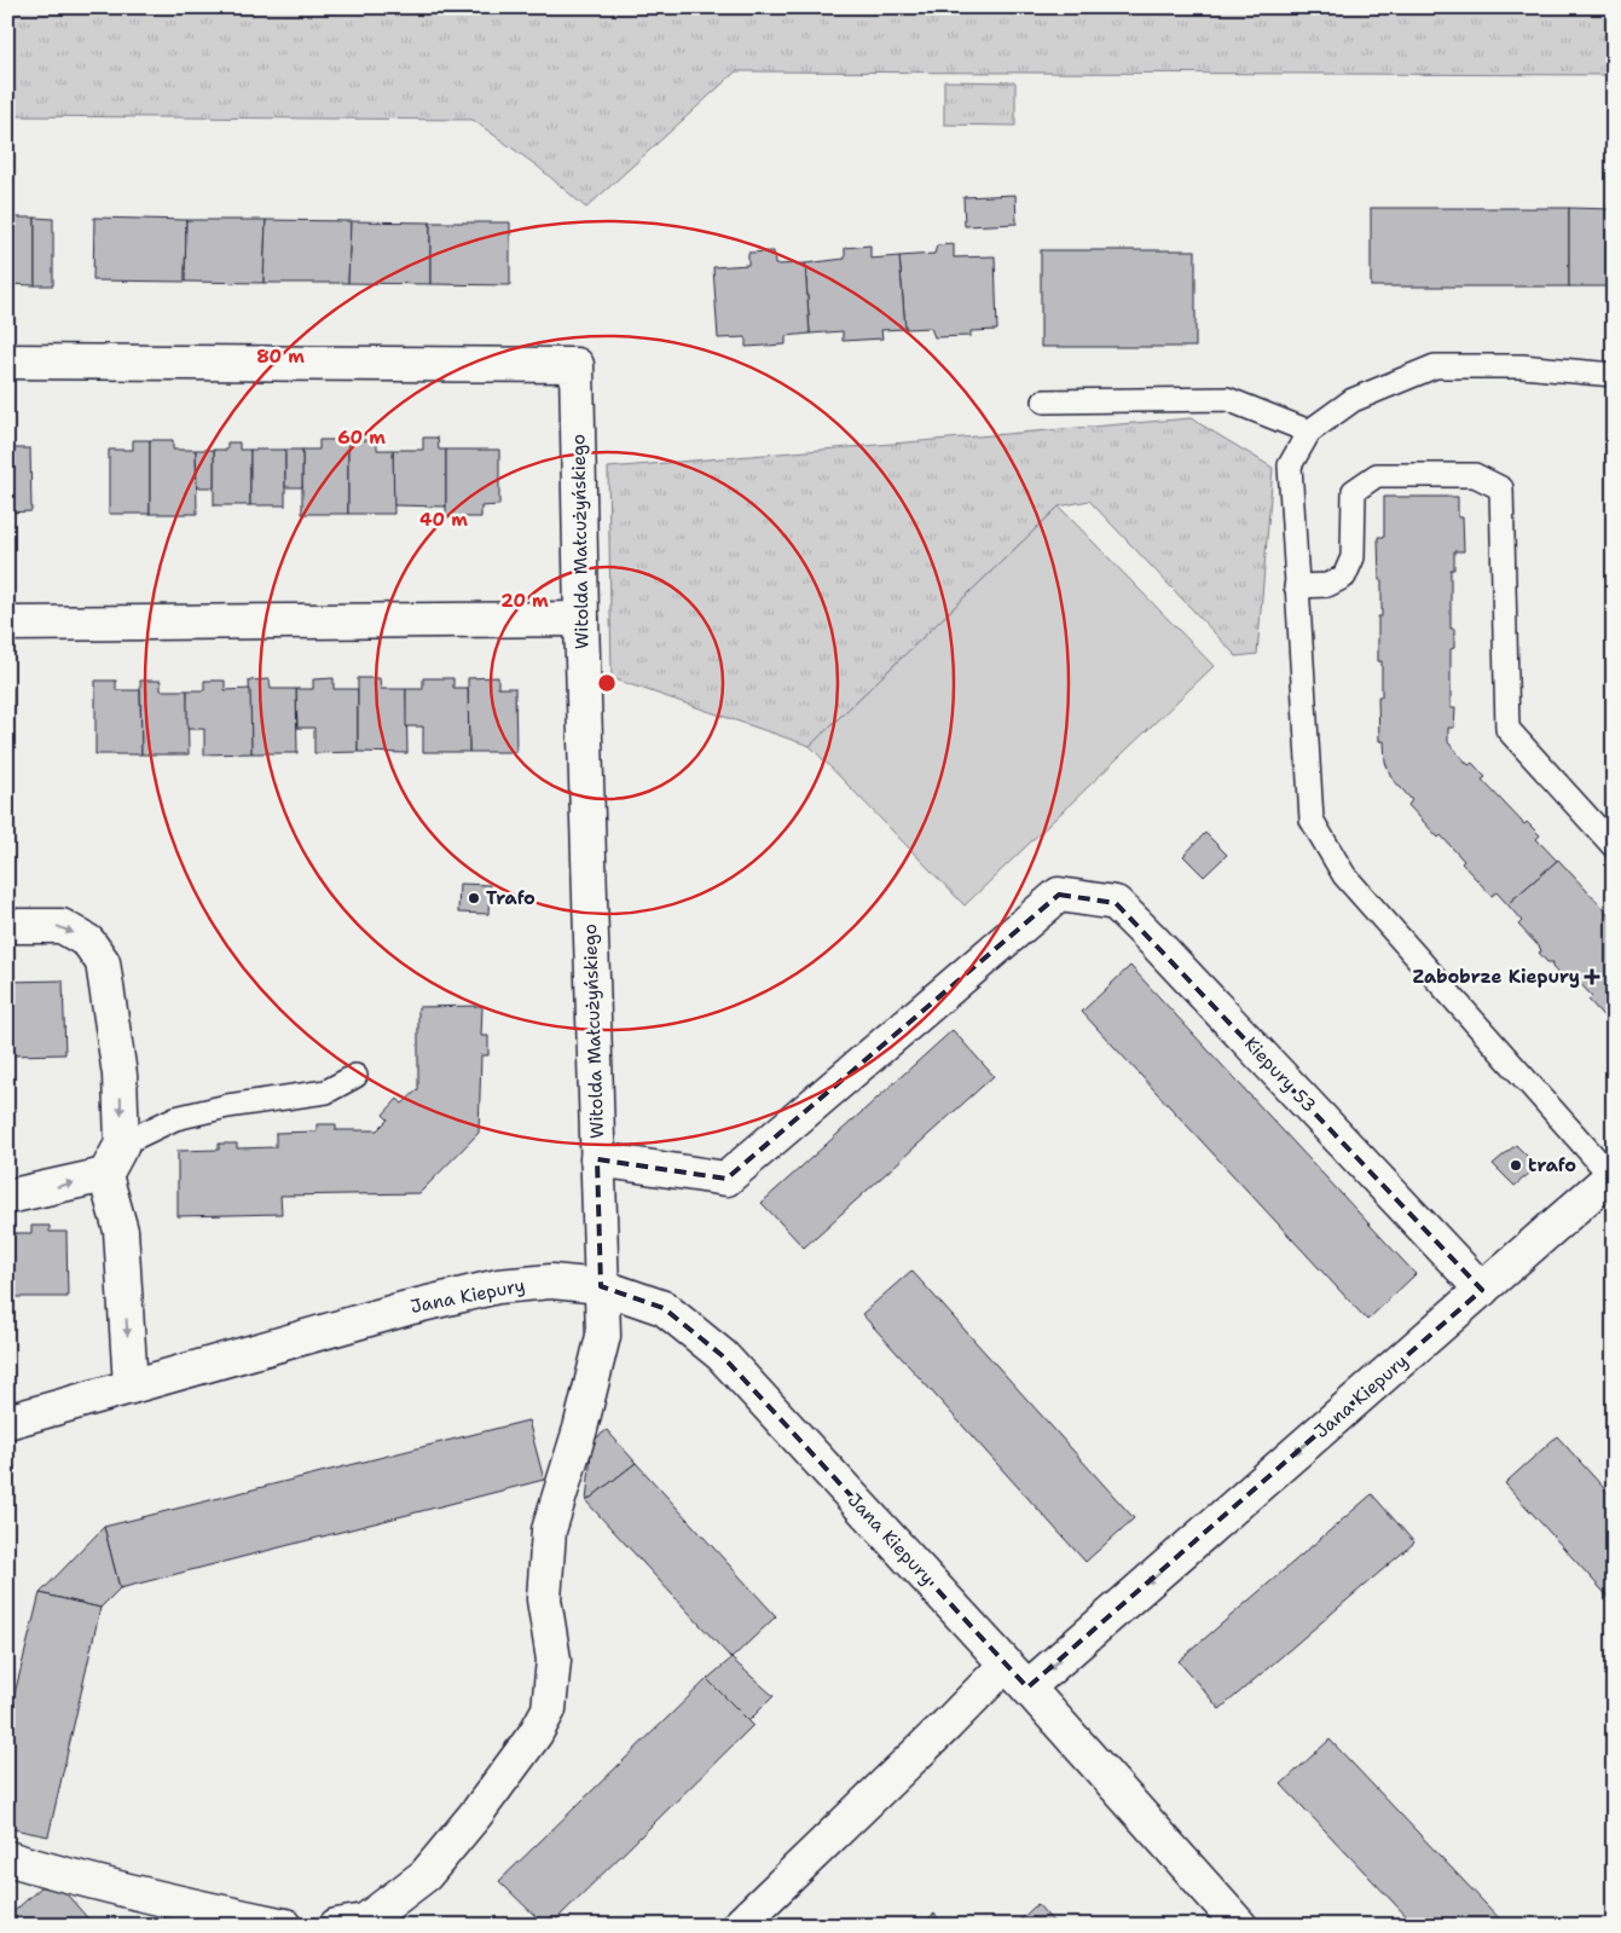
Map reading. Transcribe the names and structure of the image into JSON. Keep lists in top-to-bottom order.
{
  "streets": {
    "street": ["Witolda Małcużyńskiego", "Kiepury 53", "Jana Kiepury"]
  },
  "crossings": [
    ["Witolda Małcużyńskiego", "Kiepury 53"],
    ["Witolda Małcużyńskiego", "Jana Kiepury"],
    ["Kiepury 53", "Jana Kiepury"]
  ],
  "places": {
    "other": ["Trafo", "trafo"],
    "health": ["Zabobrze Kiepury"]
  },
  "rings": [
    "80 m",
    "60 m",
    "40 m",
    "20 m"
  ]
}
